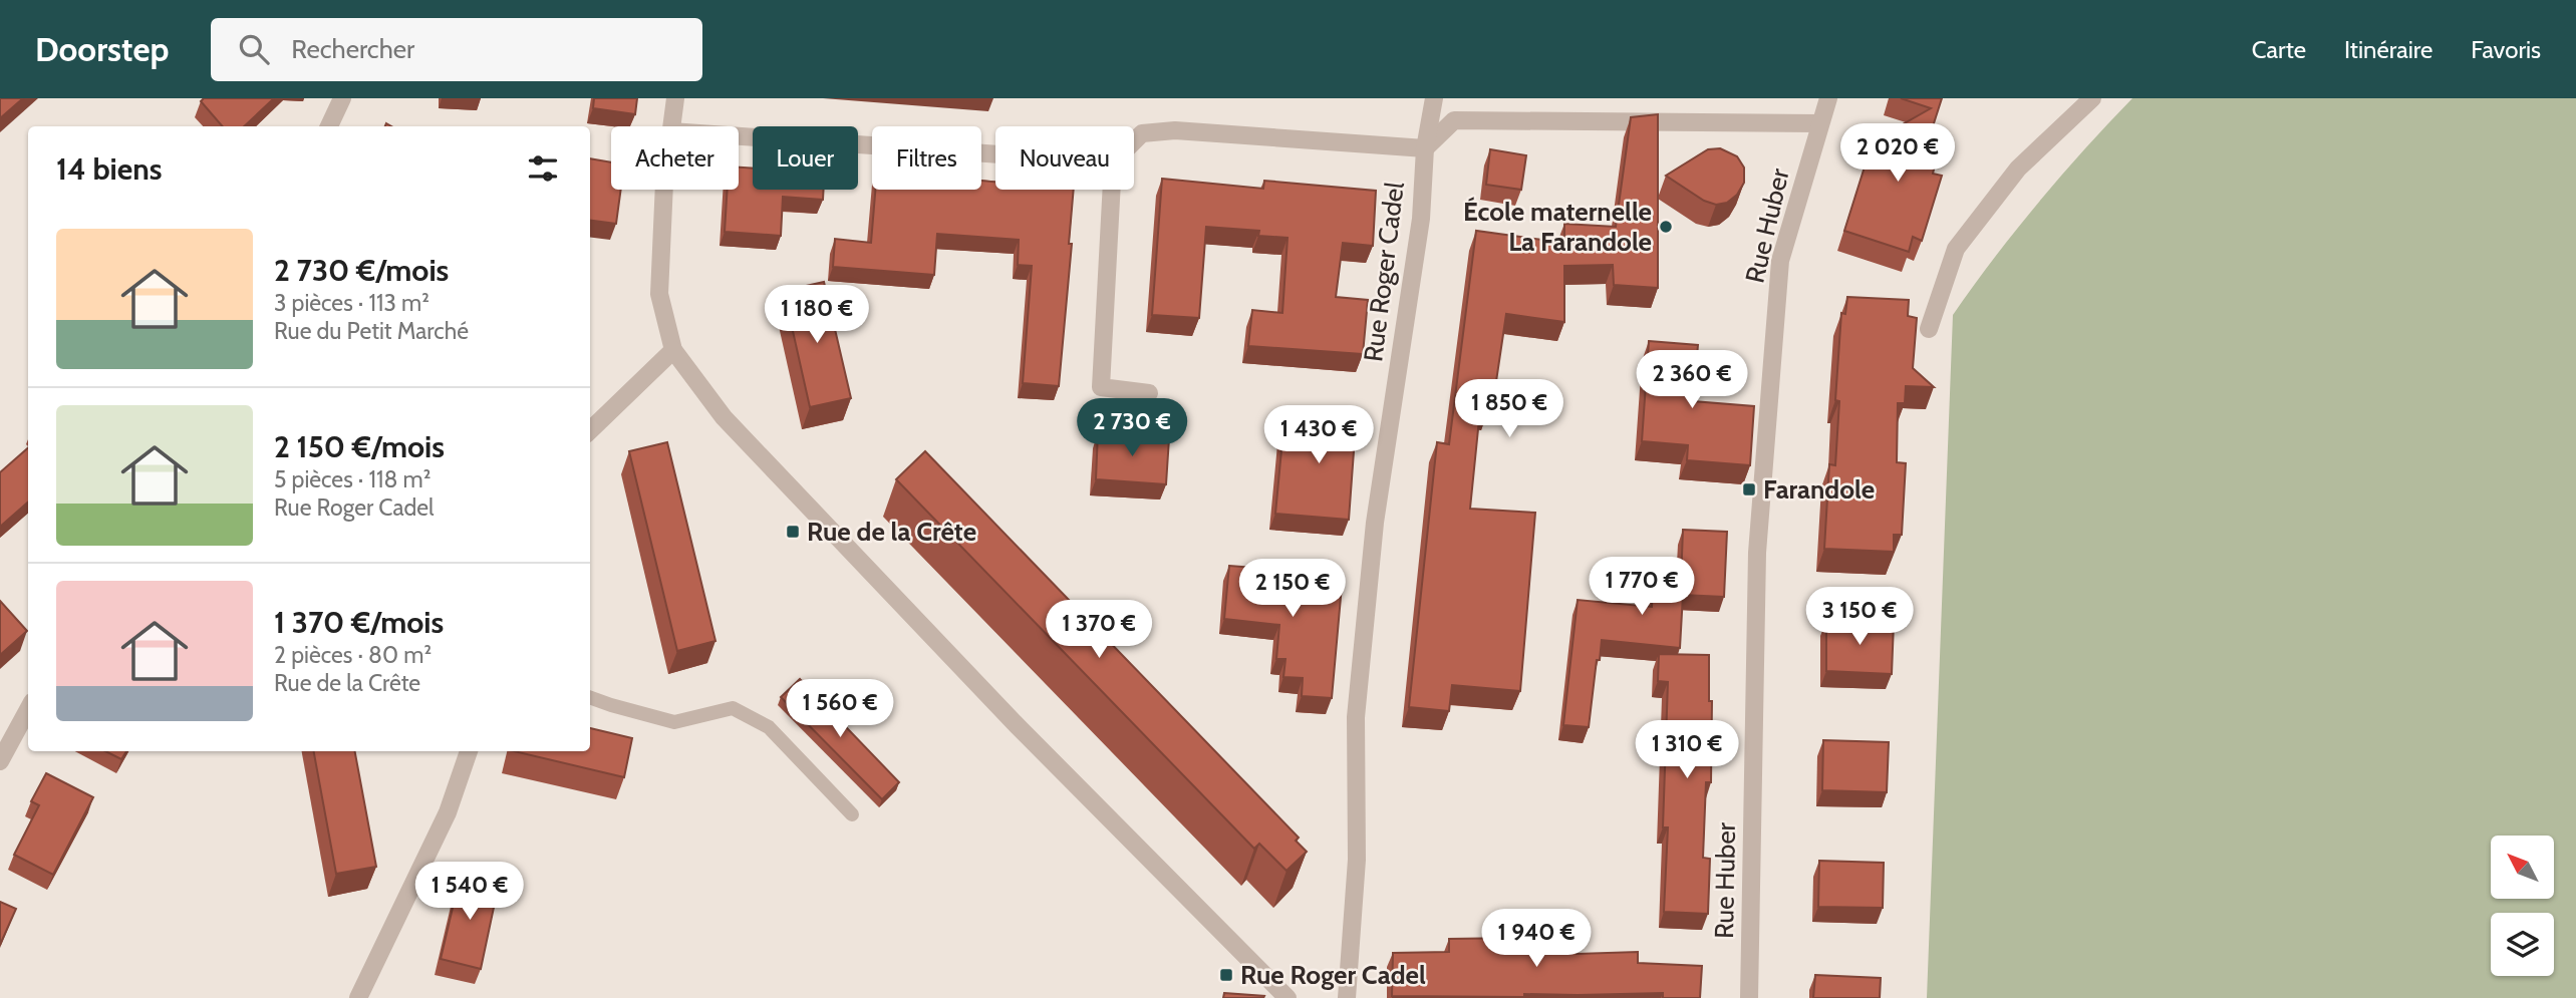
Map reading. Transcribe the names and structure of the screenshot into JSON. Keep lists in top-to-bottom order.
{
  "streets": {
    "street": ["Rue Huber", "Rue Roger Cadel"]
  },
  "places": {
    "other": ["École maternelle La Farandole"],
    "transit": ["Farandole", "Rue de la Crête", "Rue Roger Cadel"]
  },
  "north": "top left",
  "page": {
    "header": "Doorstep",
    "search": "Rechercher",
    "nav": ["Carte", "Itinéraire", "Favoris"],
    "price": [
      "2 020 €",
      "1 180 €",
      "2 360 €",
      "1 850 €",
      "2 730 €",
      "1 430 €",
      "1 770 €",
      "2 150 €",
      "3 150 €",
      "1 370 €",
      "1 560 €",
      "1 310 €",
      "1 540 €",
      "1 940 €"
    ],
    "chip": [
      "Acheter",
      "Louer",
      "Filtres",
      "Nouveau"
    ],
    "heading": "14 biens",
    "list": [
      {
        "name": "2 730 €/mois",
        "note": "3 pièces · 113 m² · Rue du Petit Marché"
      },
      {
        "name": "2 150 €/mois",
        "note": "5 pièces · 118 m² · Rue Roger Cadel"
      },
      {
        "name": "1 370 €/mois",
        "note": "2 pièces · 80 m² · Rue de la Crête"
      }
    ]
  }
}
